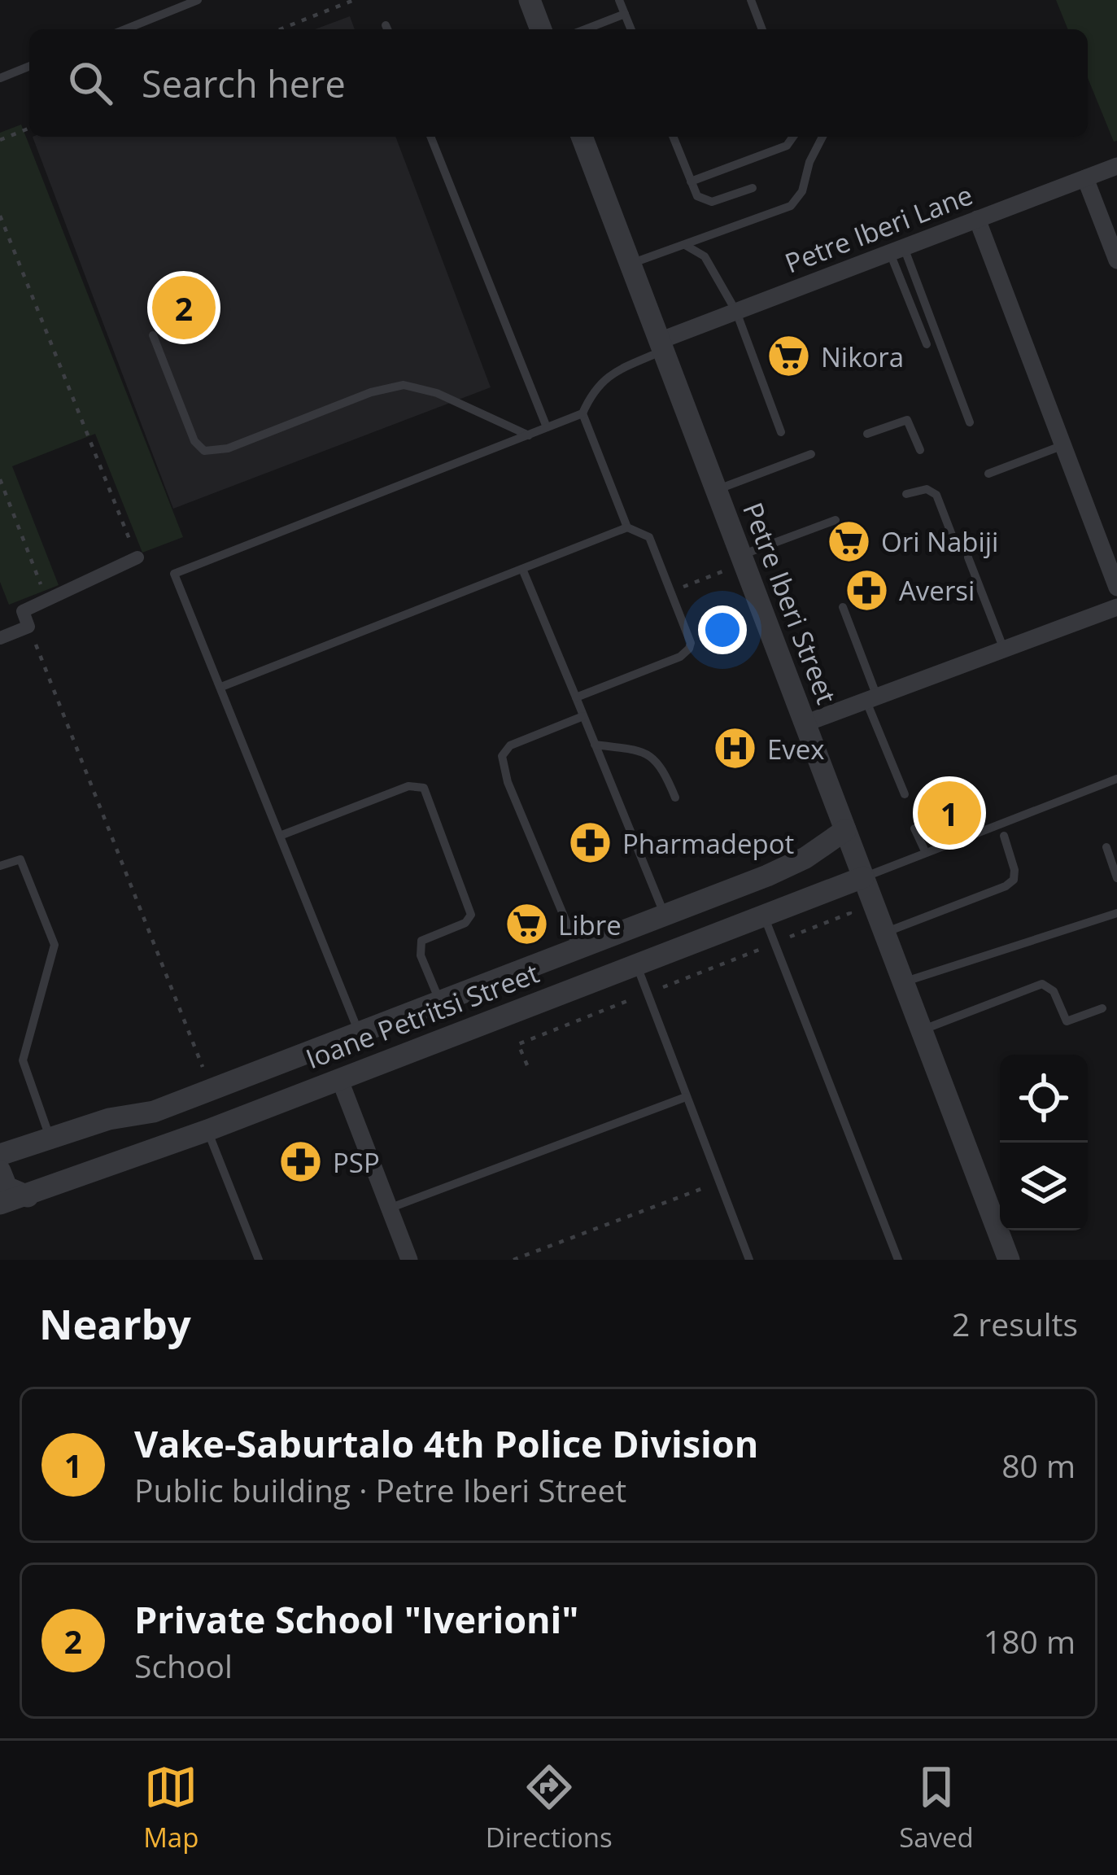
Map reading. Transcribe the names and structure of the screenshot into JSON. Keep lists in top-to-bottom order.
{
  "streets": {
    "street": ["Petre Iberi Lane", "Petre Iberi Street", "Ioane Petritsi Street"]
  },
  "crossings": [
    ["Petre Iberi Lane", "Petre Iberi Street"],
    ["Petre Iberi Street", "Ioane Petritsi Street"]
  ],
  "places": {
    "supermarket": ["Nikora", "Ori Nabiji", "Libre"],
    "pharmacy": ["Aversi", "Pharmadepot", "PSP"],
    "hospital": ["Evex"]
  },
  "page": {
    "search": "Search here",
    "pins": ["2", "1"],
    "heading": ["Nearby", "2 results"],
    "list": [
      {
        "mark": "1",
        "name": "Vake-Saburtalo 4th Police Division",
        "note": "Public building · Petre Iberi Street",
        "value": "80 m"
      },
      {
        "mark": "2",
        "name": "Private School \"Iverioni\"",
        "note": "School",
        "value": "180 m"
      }
    ],
    "nav": ["Map", "Directions", "Saved"]
  }
}
